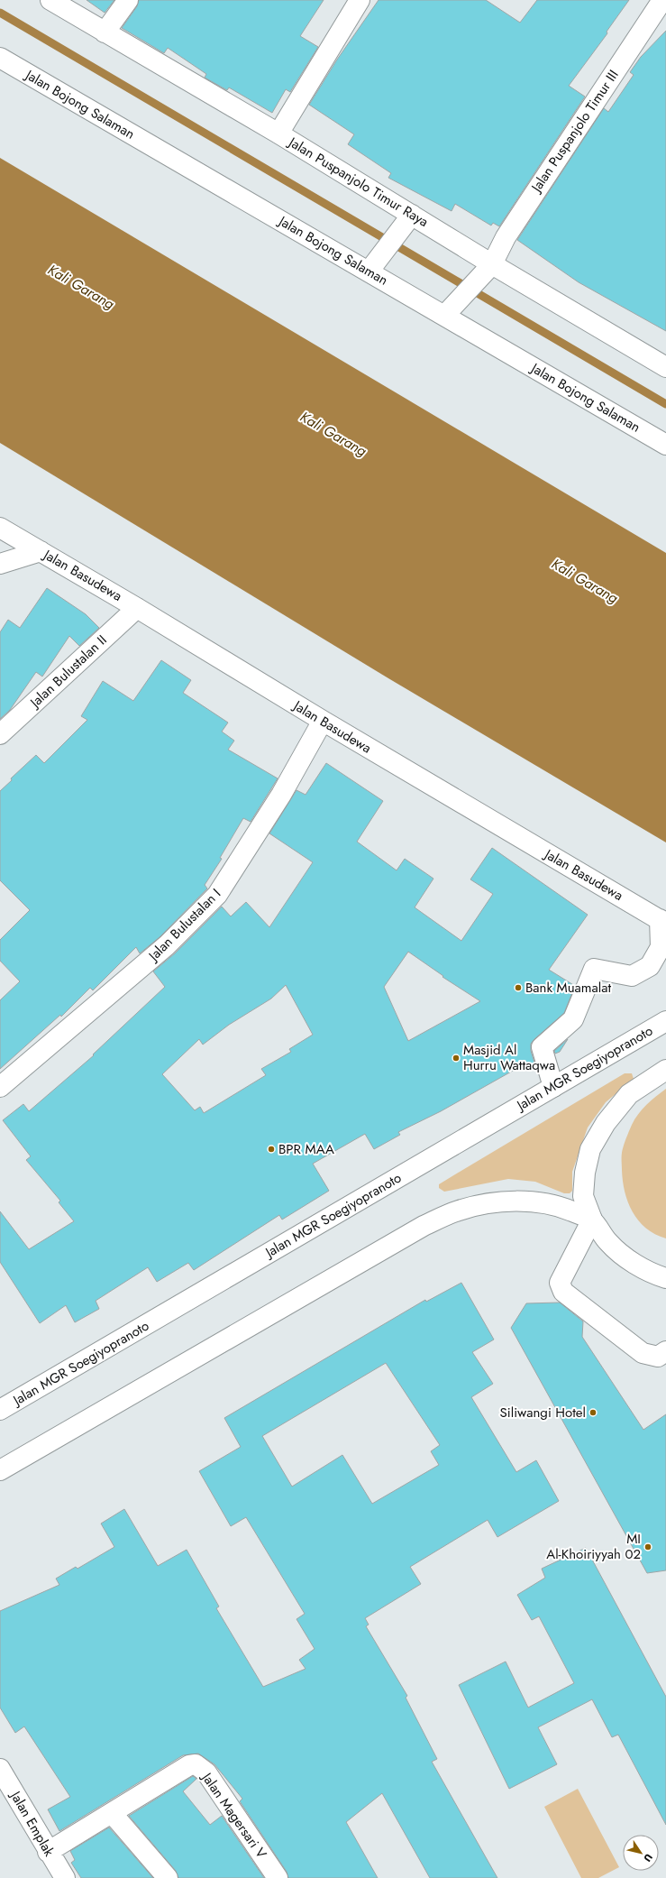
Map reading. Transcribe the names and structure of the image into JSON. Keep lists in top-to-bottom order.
{
  "streets": {
    "main road": [
      "Jalan Bojong Salaman",
      "Jalan Puspanjolo Timur III",
      "Jalan Puspanjolo Timur Raya",
      "Jalan Basudewa",
      "Jalan Bulustalan II",
      "Jalan Bulustalan I",
      "Jalan MGR Soegiyopranoto",
      "Jalan Magersari V",
      "Jalan Emplak"
    ]
  },
  "crossings": [
    ["Jalan Bojong Salaman", "Jalan Puspanjolo Timur III"],
    ["Jalan Puspanjolo Timur III", "Jalan Puspanjolo Timur Raya"],
    ["Jalan Basudewa", "Jalan Bulustalan II"],
    ["Jalan Basudewa", "Jalan Bulustalan I"],
    ["Jalan Magersari V", "Jalan Emplak"]
  ],
  "water": ["Kali Garang"],
  "places": [
    "Bank Muamalat",
    "Masjid Al Hurru Wattaqwa",
    "BPR MAA",
    "Siliwangi Hotel",
    "MI Al-Khoiriyyah 02"
  ],
  "north": "bottom right"
}
